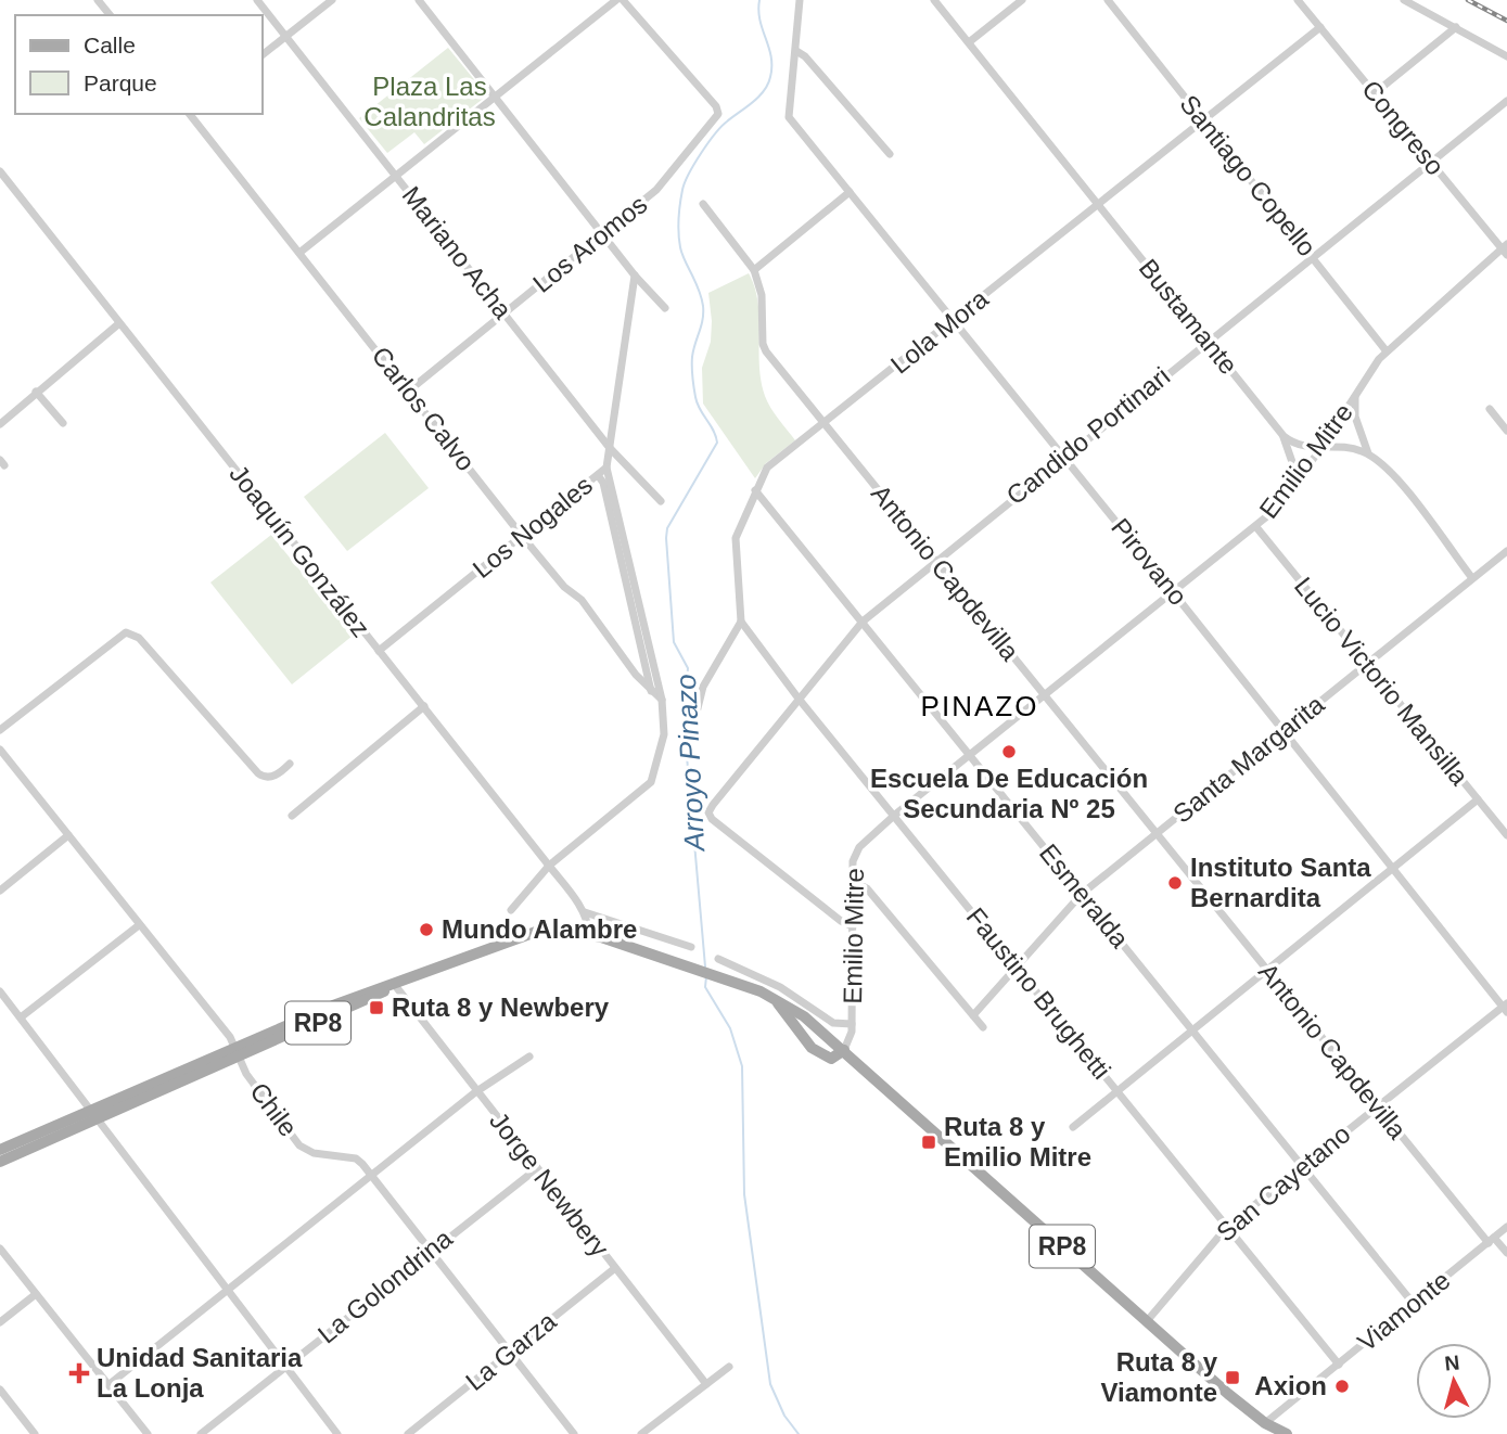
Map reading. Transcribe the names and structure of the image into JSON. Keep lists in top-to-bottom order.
{
  "streets": {
    "main road": ["RP8"],
    "street": [
      "Congreso",
      "Santiago Copello",
      "Los Aromos",
      "Mariano Acha",
      "Bustamante",
      "Lola Mora",
      "Carlos Calvo",
      "Candido Portinari",
      "Emilio Mitre",
      "Los Nogales",
      "Joaquín González",
      "Pirovano",
      "Antonio Capdevilla",
      "Lucio Victorio Mansilla",
      "Santa Margarita",
      "Esmeralda",
      "Faustino Brughetti",
      "Chile",
      "San Cayetano",
      "Jorge Newbery",
      "La Golondrina",
      "Viamonte",
      "La Garza"
    ]
  },
  "crossings": [
    ["Congreso", "Lola Mora"],
    ["Congreso", "Candido Portinari"],
    ["Congreso", "Emilio Mitre"],
    ["Santiago Copello", "Lola Mora"],
    ["Santiago Copello", "Candido Portinari"],
    ["Santiago Copello", "Emilio Mitre"],
    ["Los Aromos", "Mariano Acha"],
    ["Los Aromos", "Carlos Calvo"],
    ["Mariano Acha", "Los Nogales"],
    ["Bustamante", "Lola Mora"],
    ["Bustamante", "Candido Portinari"],
    ["Lola Mora", "Pirovano"],
    ["Lola Mora", "Antonio Capdevilla"],
    ["Lola Mora", "Esmeralda"],
    ["Lola Mora", "Faustino Brughetti"],
    ["Carlos Calvo", "Los Nogales"],
    ["Candido Portinari", "Emilio Mitre"],
    ["Candido Portinari", "Pirovano"],
    ["Candido Portinari", "Antonio Capdevilla"],
    ["Candido Portinari", "Esmeralda"],
    ["Candido Portinari", "Faustino Brughetti"],
    ["Emilio Mitre", "Pirovano"],
    ["Emilio Mitre", "Antonio Capdevilla"],
    ["Emilio Mitre", "Lucio Victorio Mansilla"],
    ["Emilio Mitre", "Esmeralda"],
    ["Emilio Mitre", "Faustino Brughetti"],
    ["Emilio Mitre", "RP8"],
    ["Los Nogales", "Joaquín González"],
    ["Joaquín González", "RP8"],
    ["Pirovano", "Santa Margarita"],
    ["Pirovano", "San Cayetano"],
    ["Antonio Capdevilla", "Santa Margarita"],
    ["Antonio Capdevilla", "San Cayetano"],
    ["Antonio Capdevilla", "Viamonte"],
    ["Lucio Victorio Mansilla", "Santa Margarita"],
    ["Santa Margarita", "Esmeralda"],
    ["Santa Margarita", "Faustino Brughetti"],
    ["Esmeralda", "San Cayetano"],
    ["Esmeralda", "Viamonte"],
    ["Faustino Brughetti", "San Cayetano"],
    ["Faustino Brughetti", "Viamonte"],
    ["RP8", "Chile"],
    ["RP8", "San Cayetano"],
    ["RP8", "Jorge Newbery"],
    ["RP8", "Viamonte"],
    ["Chile", "La Golondrina"],
    ["Chile", "La Garza"],
    ["Jorge Newbery", "La Golondrina"],
    ["Jorge Newbery", "La Garza"]
  ],
  "districts": ["PINAZO"],
  "water": ["Arroyo Pinazo"],
  "parks": ["Plaza Las Calandritas"],
  "places": {
    "other": [
      "Escuela De Educación Secundaria Nº 25",
      "Instituto Santa Bernardita",
      "Mundo Alambre",
      "Axion"
    ],
    "transit": ["Ruta 8 y Newbery", "Ruta 8 y Emilio Mitre", "Ruta 8 y Viamonte"],
    "health": ["Unidad Sanitaria La Lonja"]
  },
  "legend": ["Calle", "Parque"],
  "north": "top"
}
